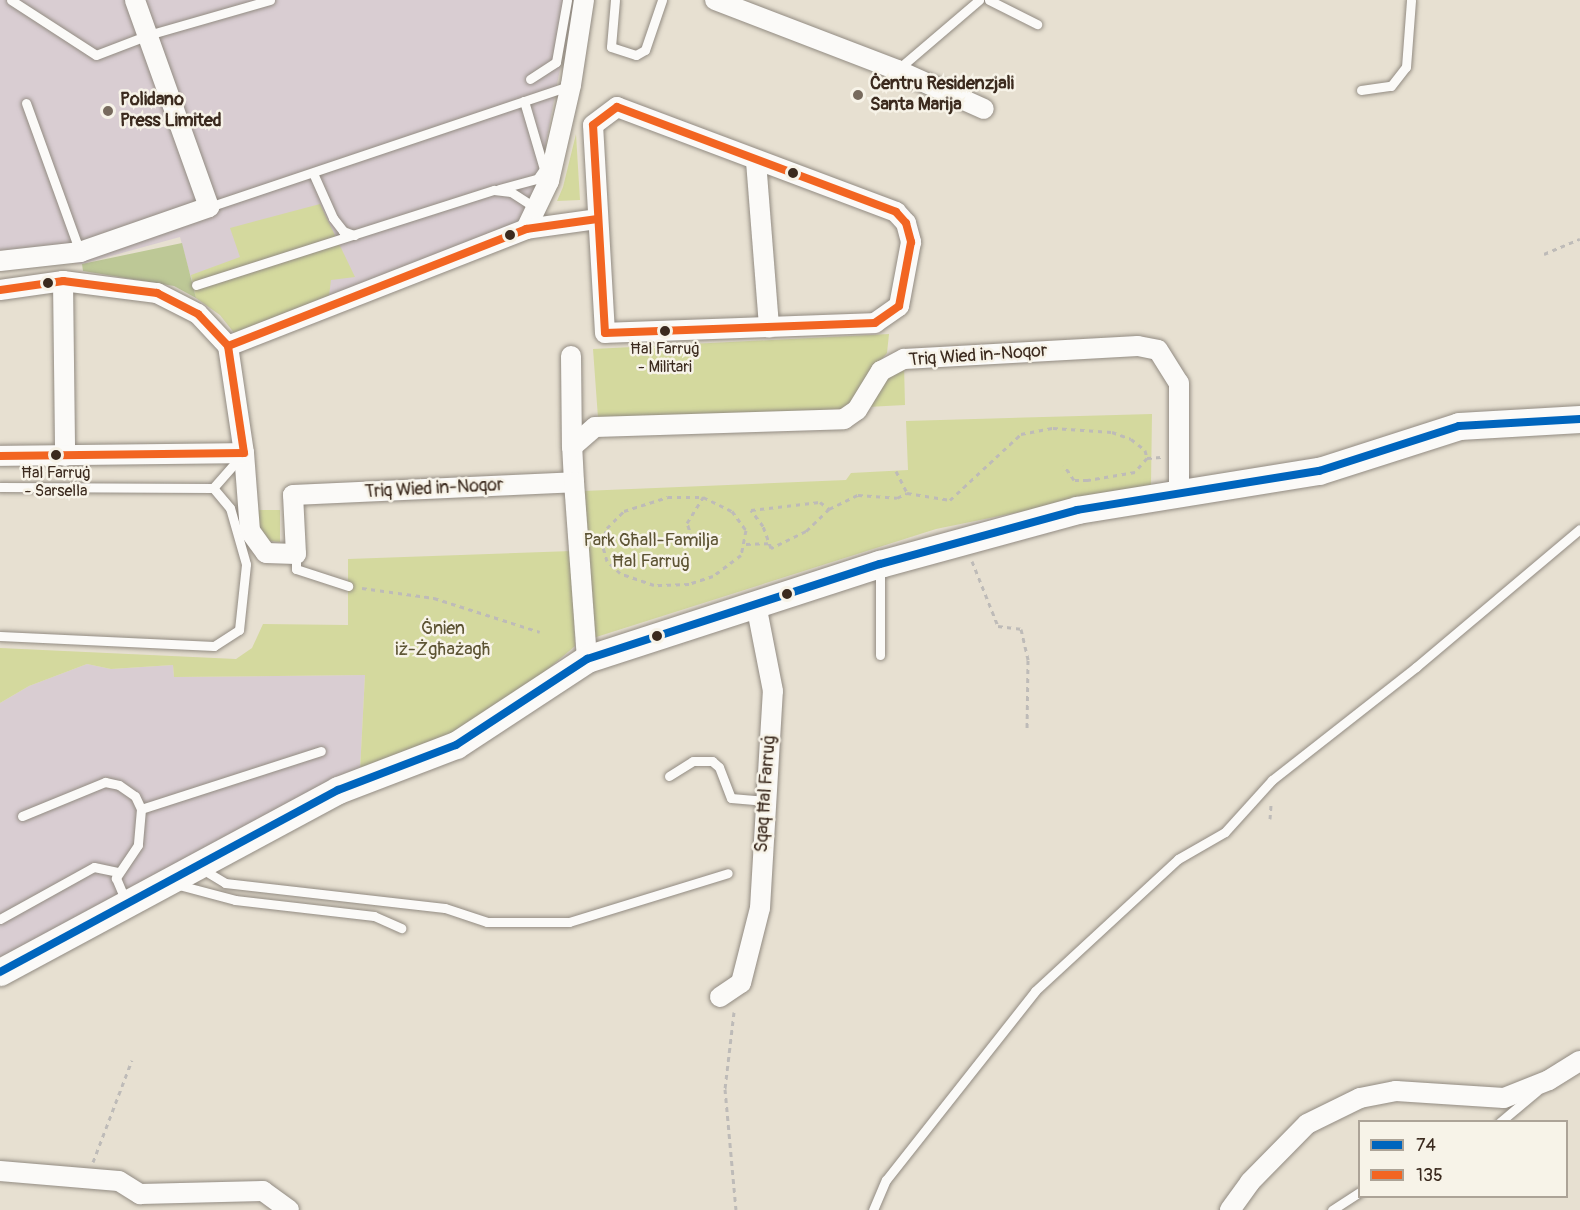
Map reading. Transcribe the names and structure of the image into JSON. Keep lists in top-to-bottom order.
{
  "streets": {
    "street": ["Triq Wied in-Noqor", "Sqaq Ħal Farruġ"]
  },
  "parks": ["Park Għall-Familja Ħal Farruġ", "Ġnien iż-Żgħażagħ"],
  "places": [
    "Ċentru Residenzjali Santa Marija",
    "Polidano Press Limited",
    "Ħal Farruġ - Militari",
    "Ħal Farruġ - Sarsella"
  ],
  "lines": ["transit line 135", "transit line 74"],
  "legend": ["74", "135"]
}
